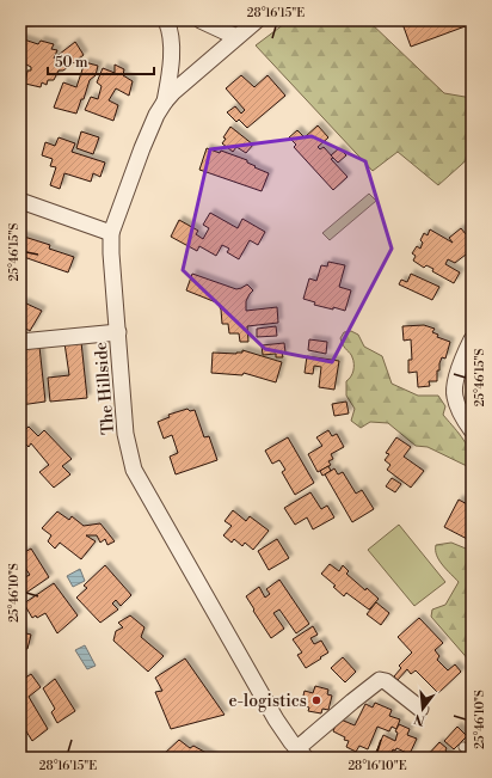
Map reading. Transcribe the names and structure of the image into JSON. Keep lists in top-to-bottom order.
{
  "streets": {
    "street": ["The Hillside"]
  },
  "places": ["e-logistics"],
  "scale_bar": "50 m",
  "north": "bottom",
  "coordinates": [
    "28°16'15\"E",
    "25°46'15\"S",
    "25°46'10\"S",
    "28°16'10\"E"
  ]
}
